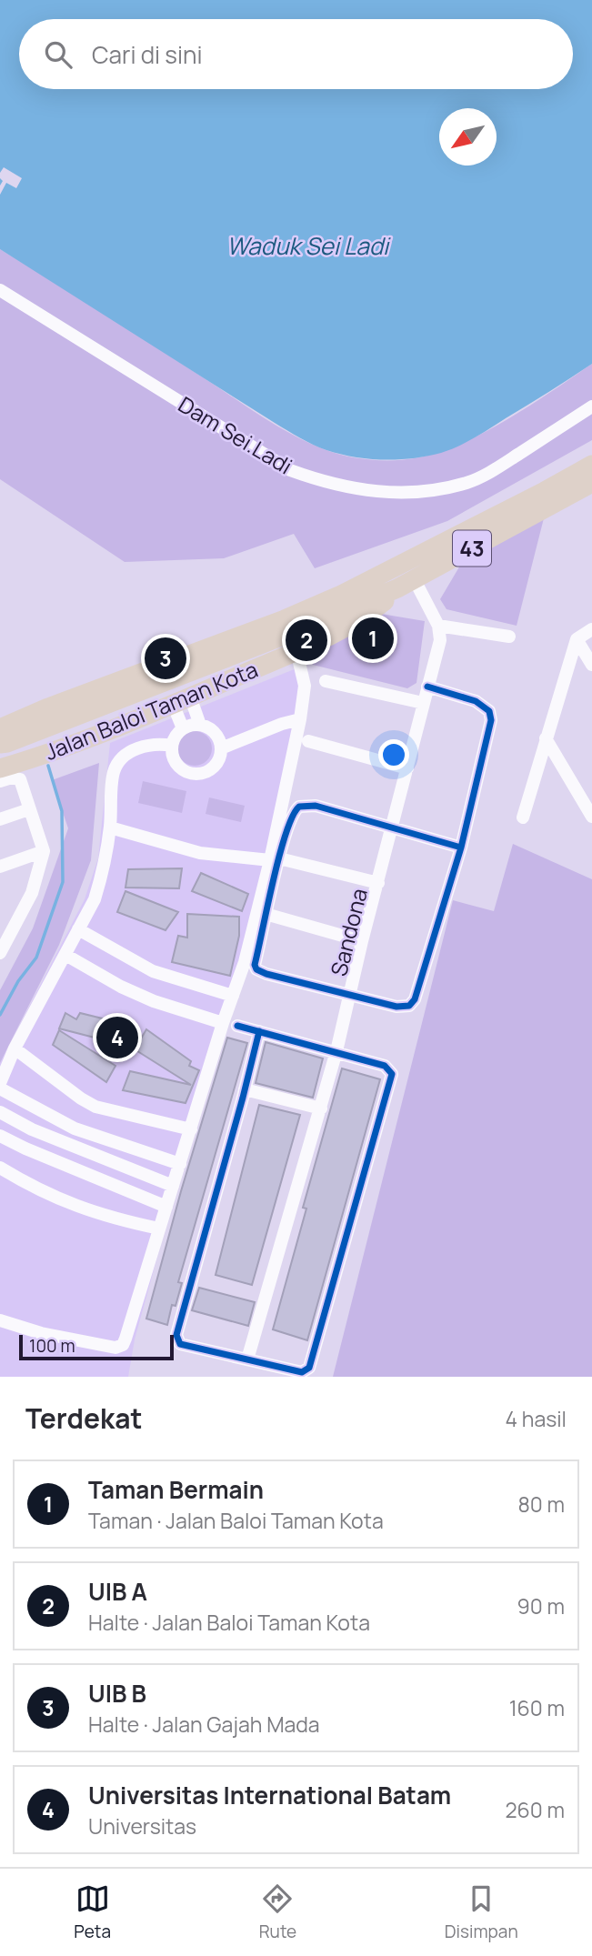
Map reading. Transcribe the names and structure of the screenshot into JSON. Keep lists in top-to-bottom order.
{
  "streets": {
    "highway": ["43", "Jalan Baloi Taman Kota"],
    "street": ["Dam Sei.Ladi", "Sandona"]
  },
  "crossings": [
    ["43", "Jalan Baloi Taman Kota"]
  ],
  "water": ["Waduk Sei Ladi"],
  "scale_bar": "100 m",
  "north": "bottom left",
  "page": {
    "search": "Cari di sini",
    "pins": [
      "1",
      "2",
      "3",
      "4"
    ],
    "scale": "100 m",
    "heading": ["Terdekat", "4 hasil"],
    "list": [
      {
        "mark": "1",
        "name": "Taman Bermain",
        "note": "Taman · Jalan Baloi Taman Kota",
        "value": "80 m"
      },
      {
        "mark": "2",
        "name": "UIB A",
        "note": "Halte · Jalan Baloi Taman Kota",
        "value": "90 m"
      },
      {
        "mark": "3",
        "name": "UIB B",
        "note": "Halte · Jalan Gajah Mada",
        "value": "160 m"
      },
      {
        "mark": "4",
        "name": "Universitas International Batam",
        "note": "Universitas",
        "value": "260 m"
      }
    ],
    "nav": ["Peta", "Rute", "Disimpan"]
  }
}
